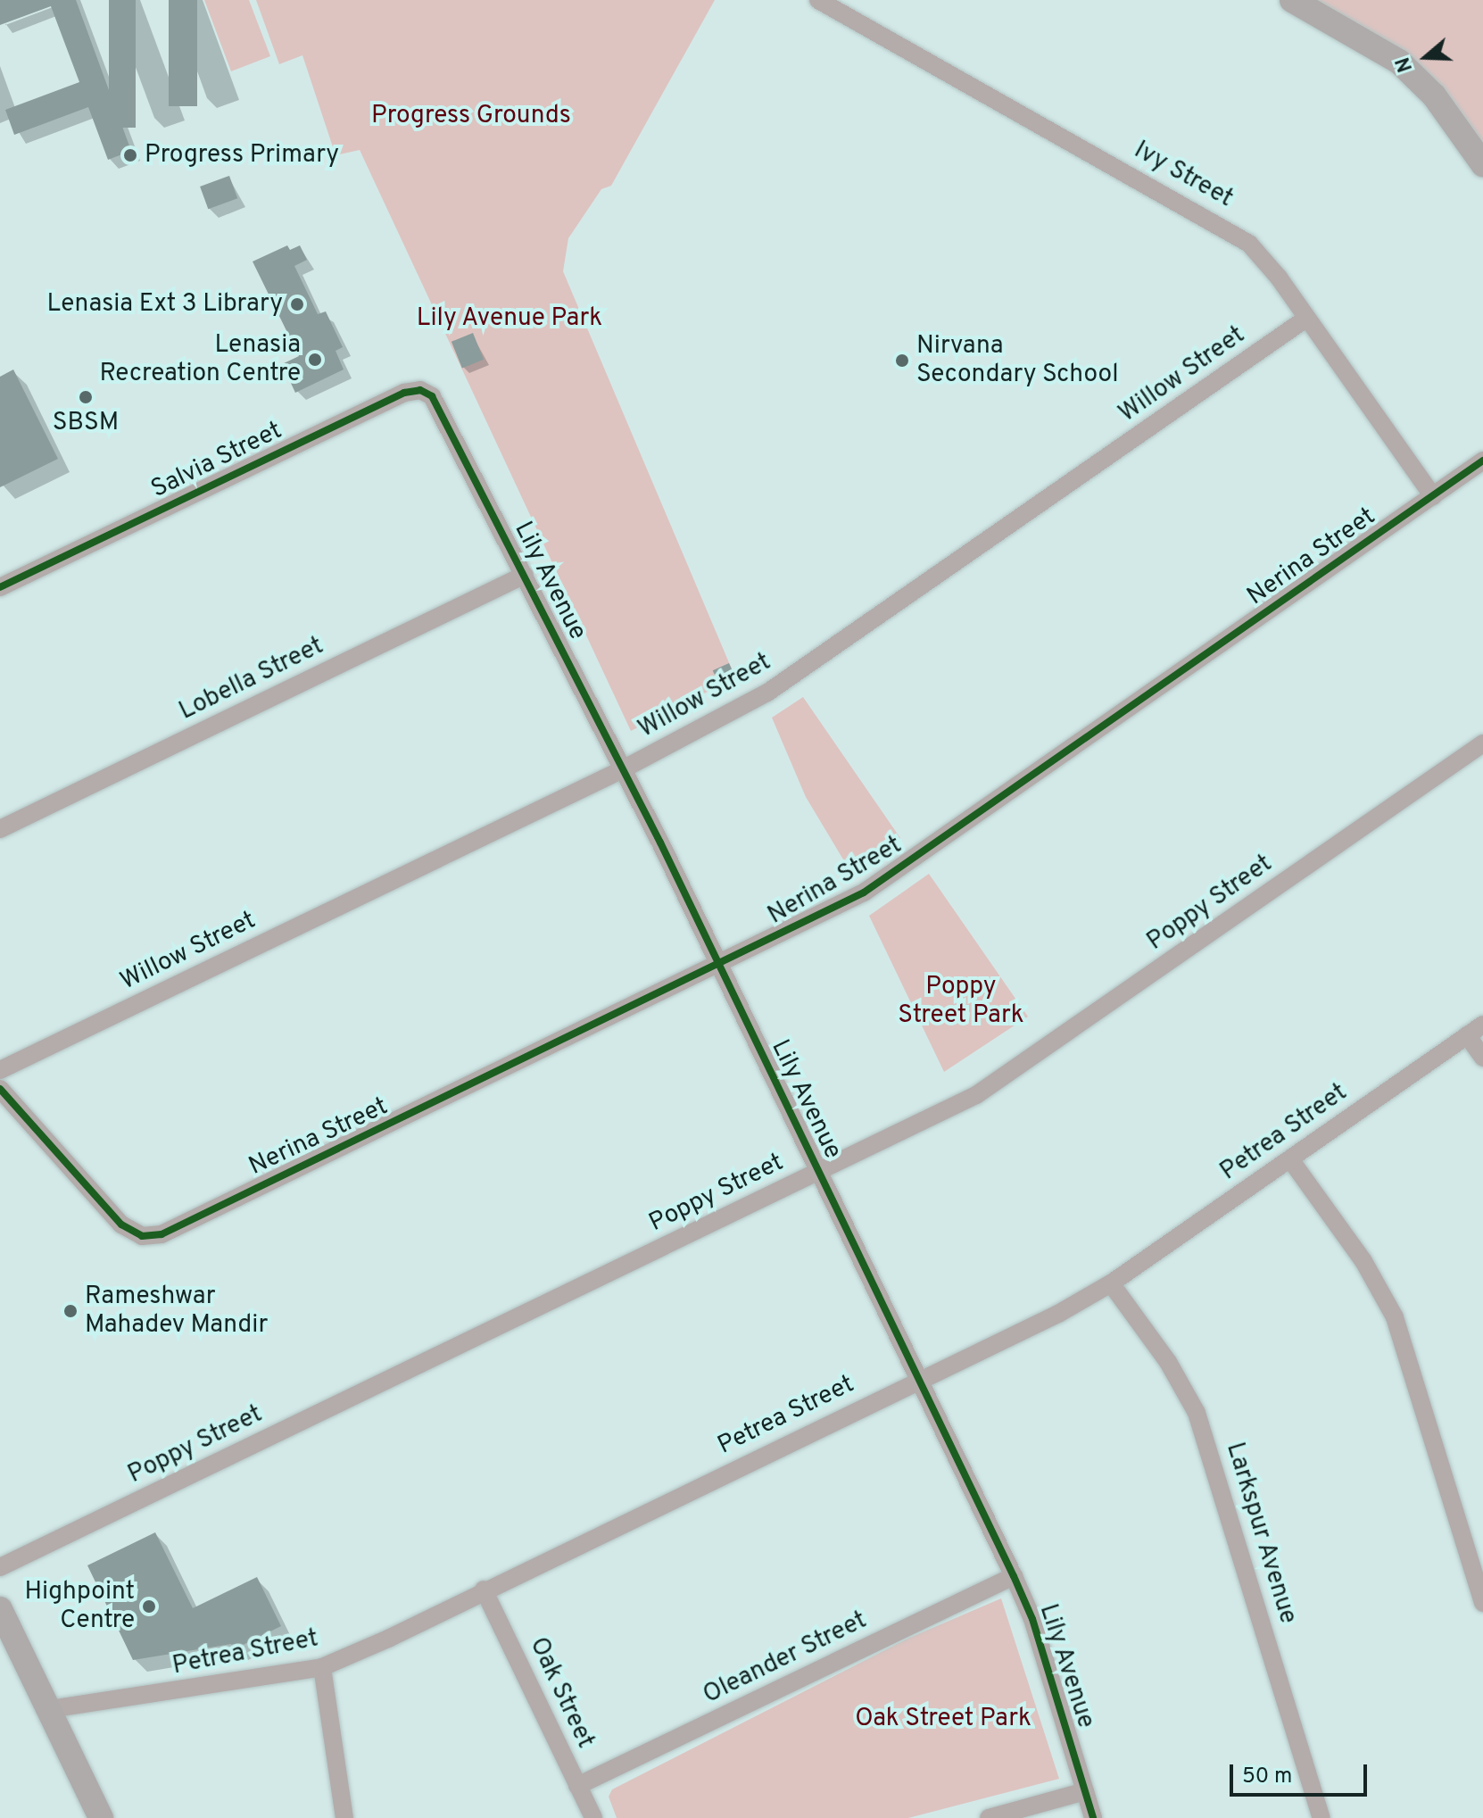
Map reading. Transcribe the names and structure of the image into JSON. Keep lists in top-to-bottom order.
{
  "streets": {
    "street": [
      "Ivy Street",
      "Willow Street",
      "Salvia Street",
      "Nerina Street",
      "Lily Avenue",
      "Lobella Street",
      "Poppy Street",
      "Petrea Street",
      "Larkspur Avenue",
      "Oleander Street",
      "Oak Street"
    ]
  },
  "crossings": [
    ["Ivy Street", "Willow Street"],
    ["Ivy Street", "Nerina Street"],
    ["Willow Street", "Lily Avenue"],
    ["Salvia Street", "Lily Avenue"],
    ["Nerina Street", "Lily Avenue"],
    ["Lily Avenue", "Lobella Street"],
    ["Lily Avenue", "Poppy Street"],
    ["Lily Avenue", "Petrea Street"],
    ["Lily Avenue", "Oleander Street"],
    ["Petrea Street", "Larkspur Avenue"],
    ["Petrea Street", "Oak Street"],
    ["Oleander Street", "Oak Street"]
  ],
  "parks": [
    "Progress Grounds",
    "Lily Avenue Park",
    "Poppy Street Park",
    "Oak Street Park"
  ],
  "places": [
    "Progress Primary",
    "Lenasia Ext 3 Library",
    "Lenasia Recreation Centre",
    "Nirvana Secondary School",
    "SBSM",
    "Rameshwar Mahadev Mandir",
    "Highpoint Centre"
  ],
  "scale_bar": "50 m",
  "north": "left"
}
